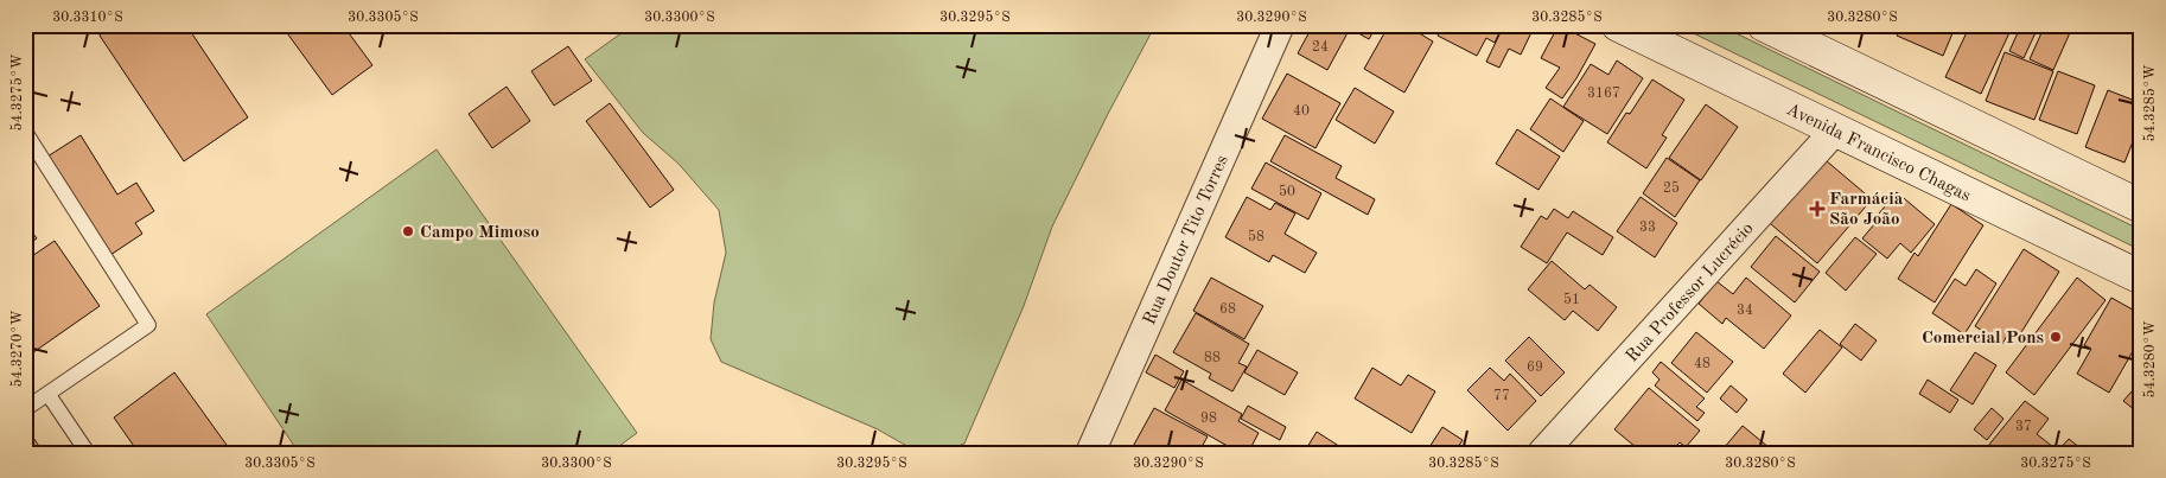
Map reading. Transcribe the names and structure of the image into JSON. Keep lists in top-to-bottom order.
{
  "streets": {
    "street": ["Avenida Francisco Chagas", "Rua Doutor Tito Torres", "Rua Professor Lucrécio"]
  },
  "crossings": [
    ["Avenida Francisco Chagas", "Rua Professor Lucrécio"]
  ],
  "places": {
    "health": ["Farmácia São João"],
    "other": ["Campo Mimoso", "Comercial Pons"]
  },
  "house_numbers": [
    "24",
    "3167",
    "40",
    "25",
    "50",
    "33",
    "58",
    "51",
    "68",
    "34",
    "88",
    "48",
    "69",
    "77",
    "98",
    "37"
  ],
  "coordinates": [
    "30.3310°S",
    "30.3305°S",
    "30.3300°S",
    "30.3295°S",
    "30.3290°S",
    "30.3285°S",
    "30.3280°S",
    "54.3275°W",
    "54.3285°W",
    "54.3270°W",
    "54.3280°W",
    "30.3275°S"
  ]
}
